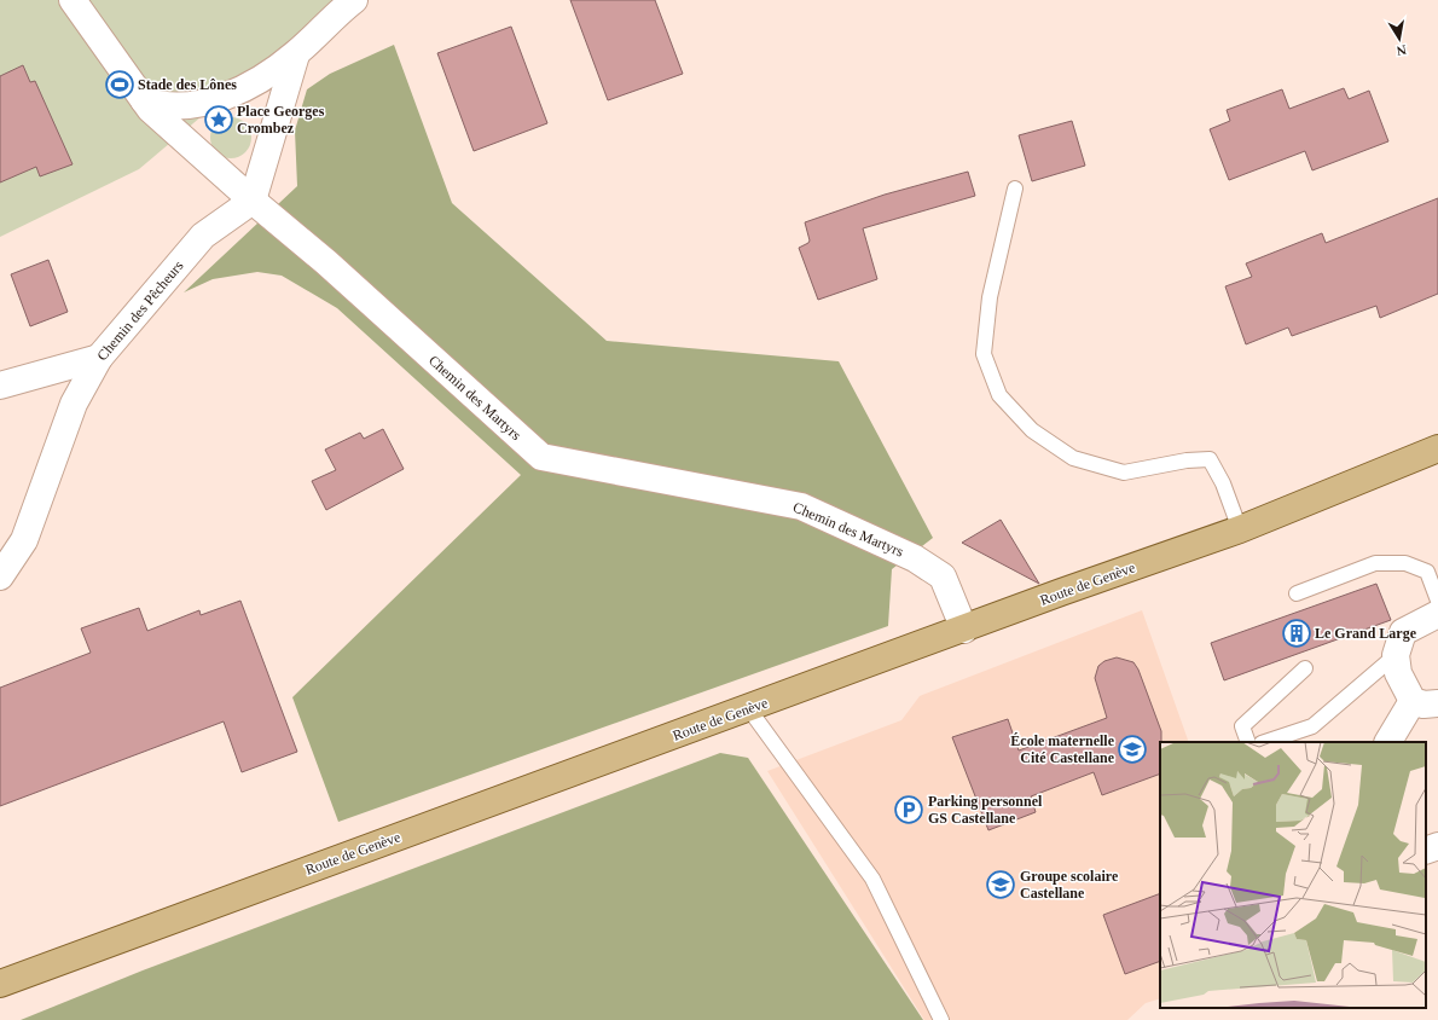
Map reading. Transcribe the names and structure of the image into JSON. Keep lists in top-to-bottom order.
{
  "streets": {
    "main road": ["Route de Genève"],
    "street": ["Chemin des Pêcheurs", "Chemin des Martyrs"]
  },
  "crossings": [
    ["Chemin des Pêcheurs", "Chemin des Martyrs"],
    ["Chemin des Martyrs", "Route de Genève"]
  ],
  "places": {
    "sports": ["Stade des Lônes"],
    "place": ["Place Georges Crombez"],
    "building": ["Le Grand Large"],
    "school or university": ["École maternelle Cité Castellane", "Groupe scolaire Castellane"],
    "parking": ["Parking personnel GS Castellane"]
  },
  "north": "bottom"
}
